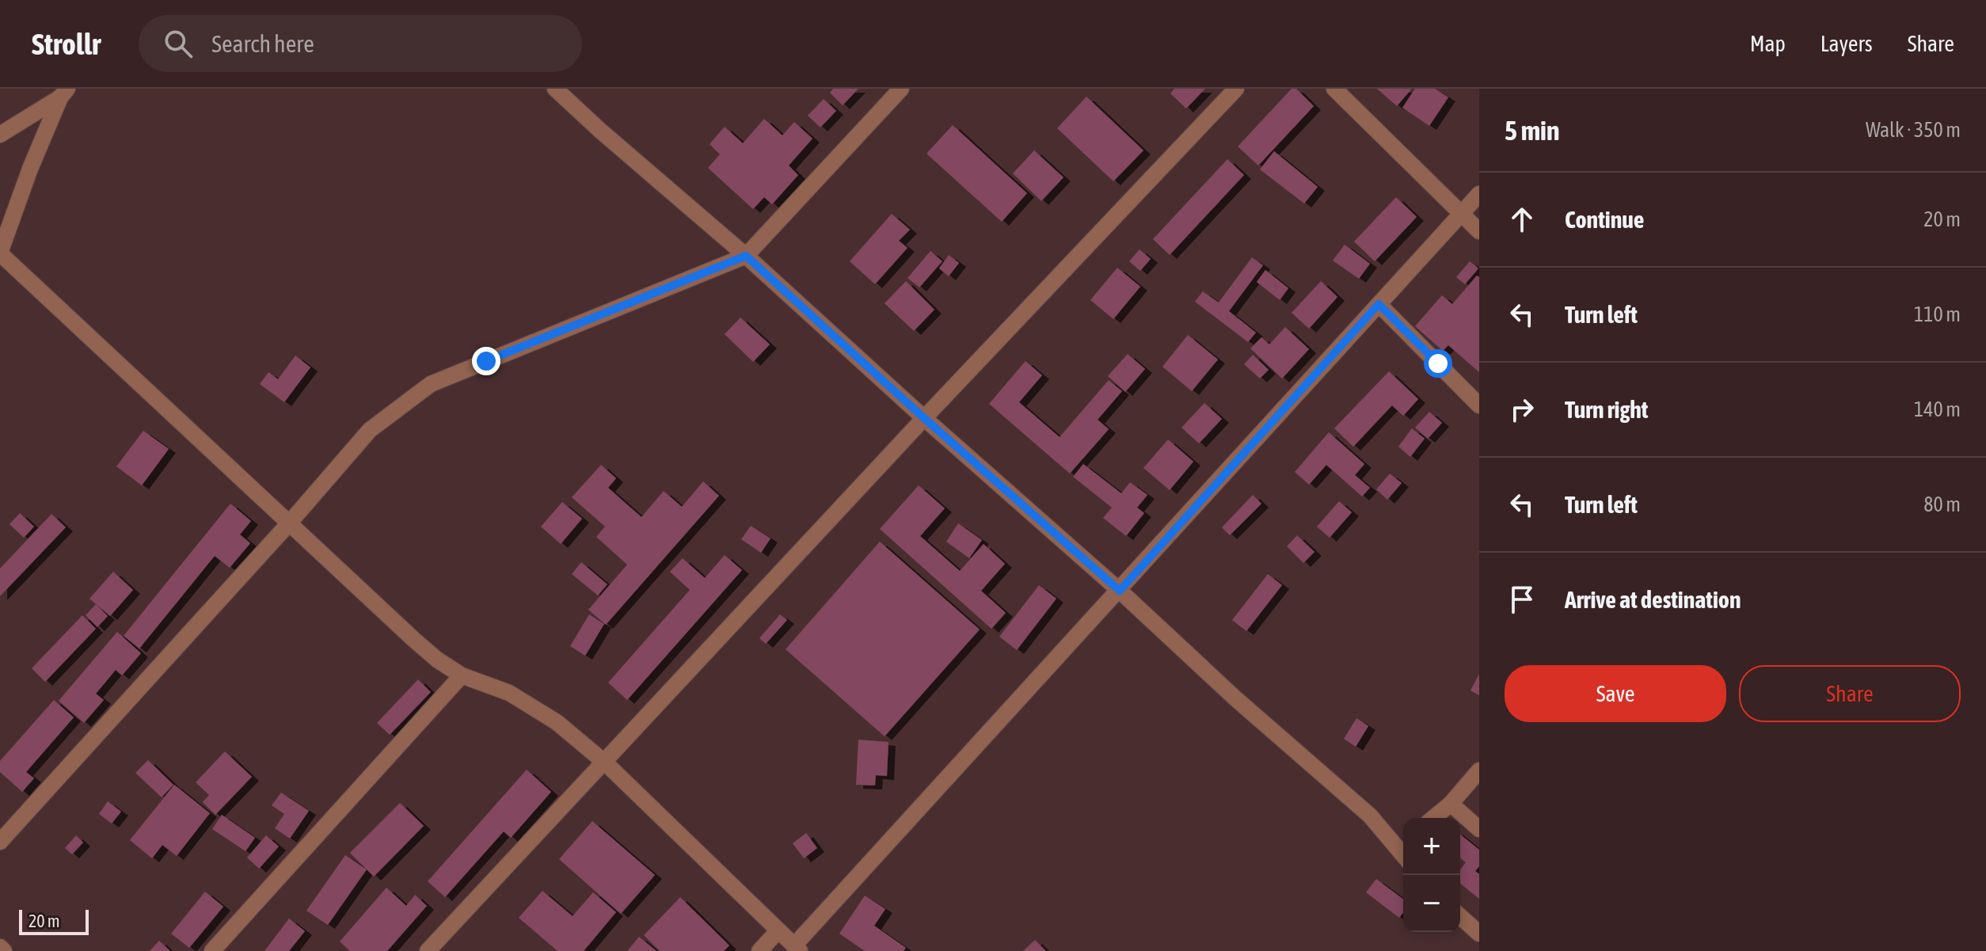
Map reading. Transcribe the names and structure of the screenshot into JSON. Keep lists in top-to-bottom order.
{
  "scale_bar": "20 m",
  "page": {
    "header": "Strollr",
    "search": "Search here",
    "nav": ["Map", "Layers", "Share"],
    "heading": ["5 min", "Walk · 350 m"],
    "list": [
      ["Continue", "20 m"],
      ["Turn left", "110 m"],
      ["Turn right", "140 m"],
      ["Turn left", "80 m"],
      "Arrive at destination"
    ],
    "buttons": ["Save", "Share"],
    "map_buttons": ["+", "−"],
    "scale": "20 m"
  }
}
